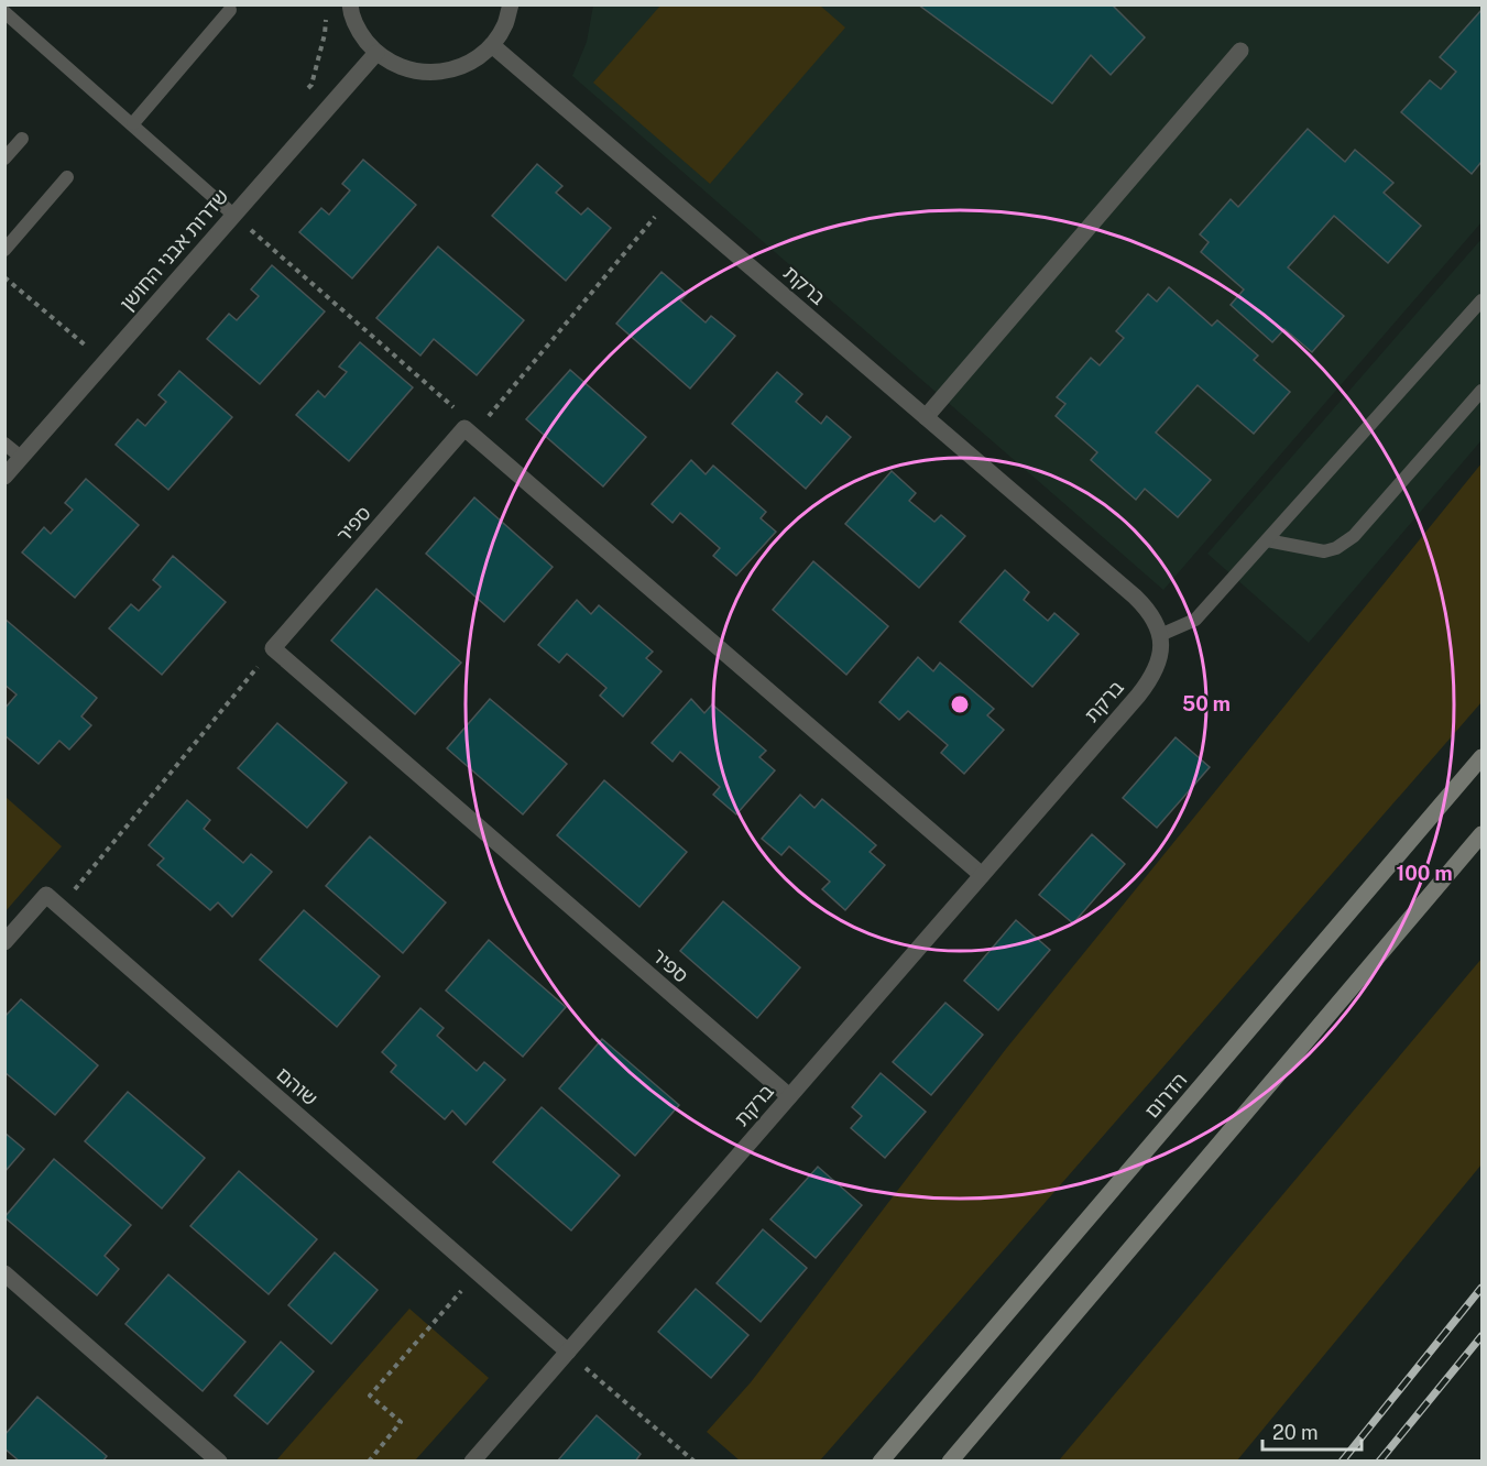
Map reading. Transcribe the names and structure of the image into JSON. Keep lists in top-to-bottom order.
{
  "streets": {
    "main road": ["הדרום"],
    "street": [
      "שדרות אבני החושן",
      "ברקת",
      "ספיר",
      "שוהם"
    ]
  },
  "crossings": [
    ["ברקת", "ספיר"],
    ["ברקת", "שוהם"]
  ],
  "scale_bar": "20 m",
  "rings": ["50 m", "100 m"]
}
